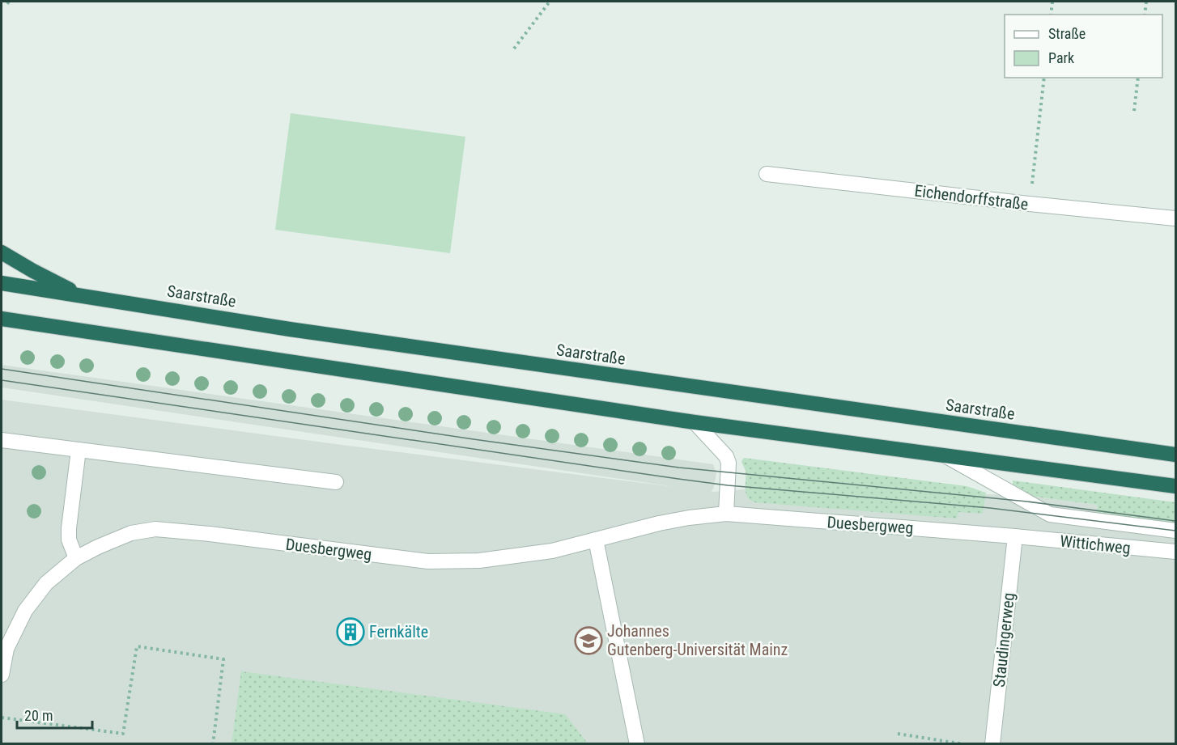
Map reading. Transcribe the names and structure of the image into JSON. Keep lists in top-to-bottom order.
{
  "streets": {
    "highway": ["Saarstraße"],
    "street": [
      "Eichendorffstraße",
      "Duesbergweg",
      "Wittichweg",
      "Staudingerweg"
    ]
  },
  "crossings": [
    ["Duesbergweg", "Wittichweg"],
    ["Duesbergweg", "Staudingerweg"],
    ["Wittichweg", "Staudingerweg"]
  ],
  "places": {
    "building": ["Fernkälte"],
    "school or university": ["Johannes Gutenberg-Universität Mainz"]
  },
  "legend": ["Straße", "Park"],
  "scale_bar": "20 m"
}
